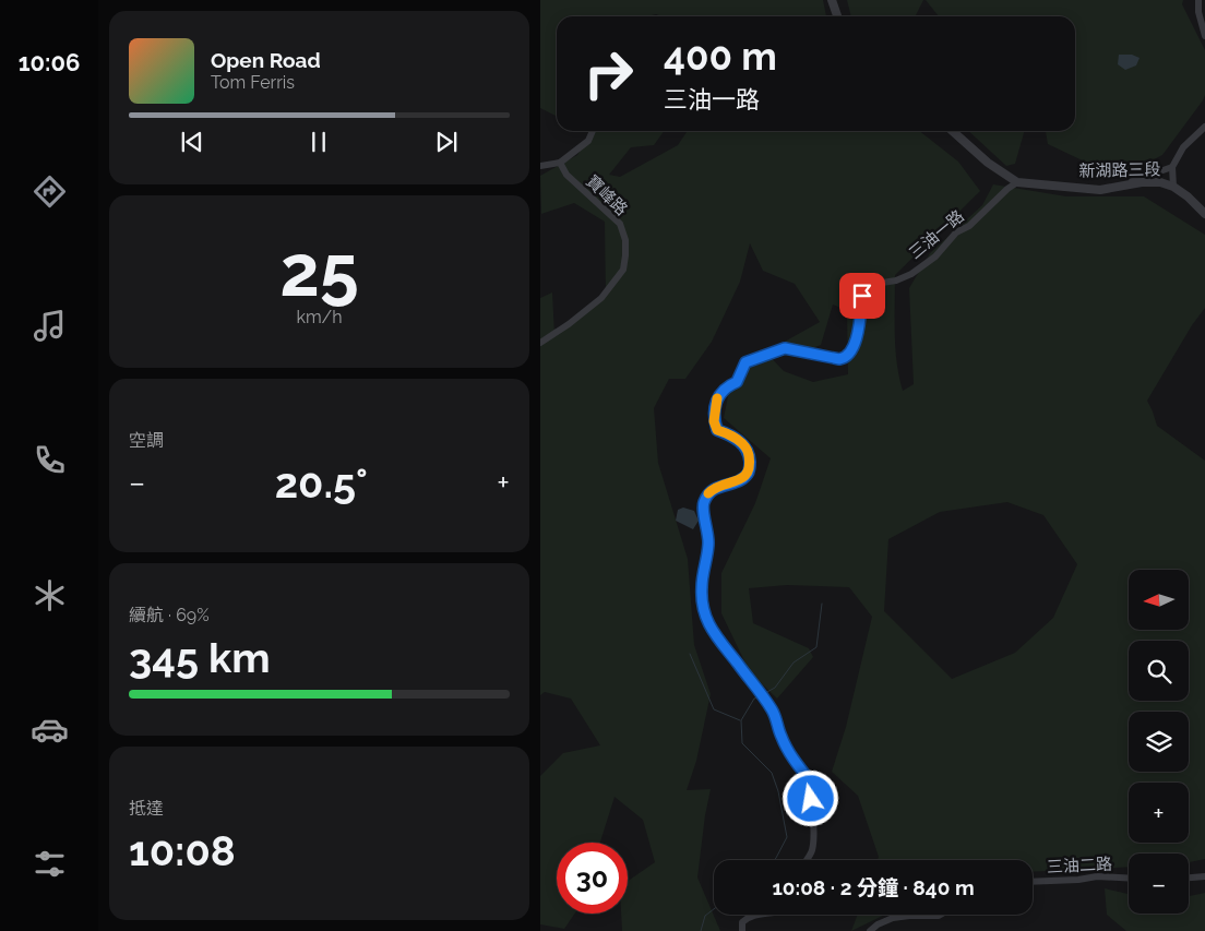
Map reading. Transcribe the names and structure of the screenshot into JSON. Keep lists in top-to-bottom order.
{
  "streets": {
    "street": [
      "新湖路三段",
      "寶峰路",
      "三油一路",
      "三油二路"
    ]
  },
  "crossings": [
    ["新湖路三段", "三油一路"]
  ],
  "north": "left",
  "page": {
    "tabs": "10:06",
    "turn": ["400 m", "三油一路"],
    "song": ["Open Road", "Tom Ferris"],
    "tile": [
      ["25", "km/h"],
      "空調",
      ["續航 · 69%", "345 km"],
      ["抵達", "10:08"]
    ],
    "heat": ["−", "20.5°", "+"],
    "map_buttons": ["+", "−"],
    "limit": "30",
    "trip": "10:08 · 2 分鐘 · 840 m"
  }
}
